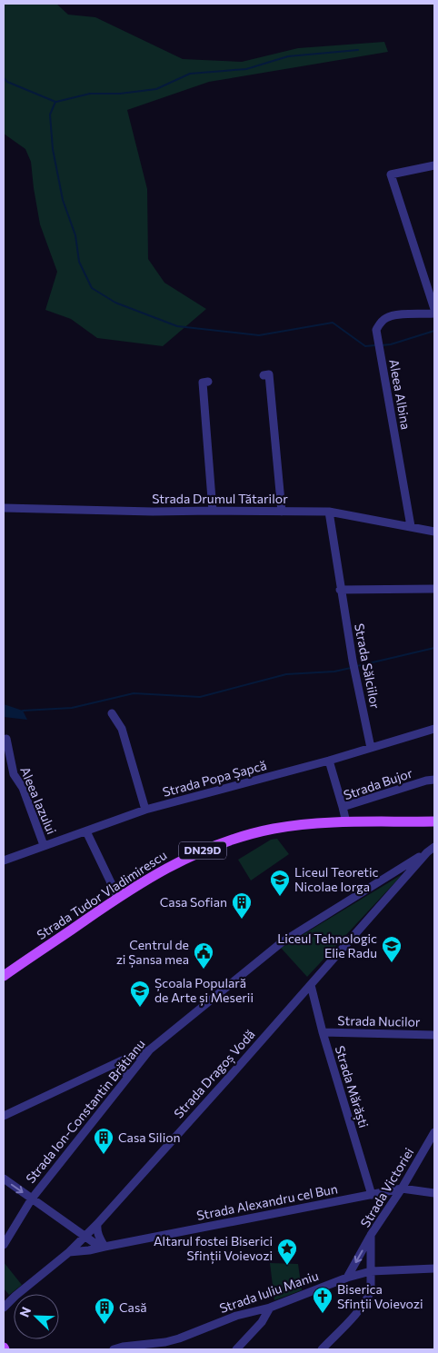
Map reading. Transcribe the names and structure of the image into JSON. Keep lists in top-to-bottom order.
{
  "streets": {
    "main road": ["DN29D", "Strada Tudor Vladimirescu"],
    "street": [
      "Aleea Albina",
      "Strada Drumul Tătarilor",
      "Strada Sălciilor",
      "Strada Popa Șapcă",
      "Strada Bujor",
      "Aleea Iazului",
      "Strada Nucilor",
      "Strada Dragoș Vodă",
      "Strada Mărăști",
      "Strada Ion-Constantin Brătianu",
      "Strada Victoriei",
      "Strada Alexandru cel Bun",
      "Strada Iuliu Maniu"
    ]
  },
  "crossings": [
    ["Aleea Albina", "Strada Drumul Tătarilor"],
    ["Strada Drumul Tătarilor", "Strada Sălciilor"],
    ["Strada Sălciilor", "Strada Popa Șapcă"],
    ["Strada Popa Șapcă", "Aleea Iazului"],
    ["Strada Bujor", "Strada Tudor Vladimirescu"],
    ["Strada Nucilor", "Strada Mărăști"],
    ["Strada Dragoș Vodă", "Strada Mărăști"],
    ["Strada Dragoș Vodă", "Strada Ion-Constantin Brătianu"],
    ["Strada Dragoș Vodă", "Strada Alexandru cel Bun"],
    ["Strada Mărăști", "Strada Alexandru cel Bun"],
    ["Strada Victoriei", "Strada Alexandru cel Bun"],
    ["Strada Victoriei", "Strada Iuliu Maniu"]
  ],
  "places": {
    "school or university": ["Liceul Teoretic Nicolae Iorga", "Liceul Tehnologic Elie Radu", "Școala Populară de Arte și Meserii"],
    "building": ["Casa Sofian", "Casa Silion", "Casă"],
    "public building": ["Centrul de zi Șansa mea"],
    "place": ["Altarul fostei Biserici Sfinții Voievozi"],
    "church": ["Biserica Sfinții Voievozi"]
  },
  "north": "top left"
}
